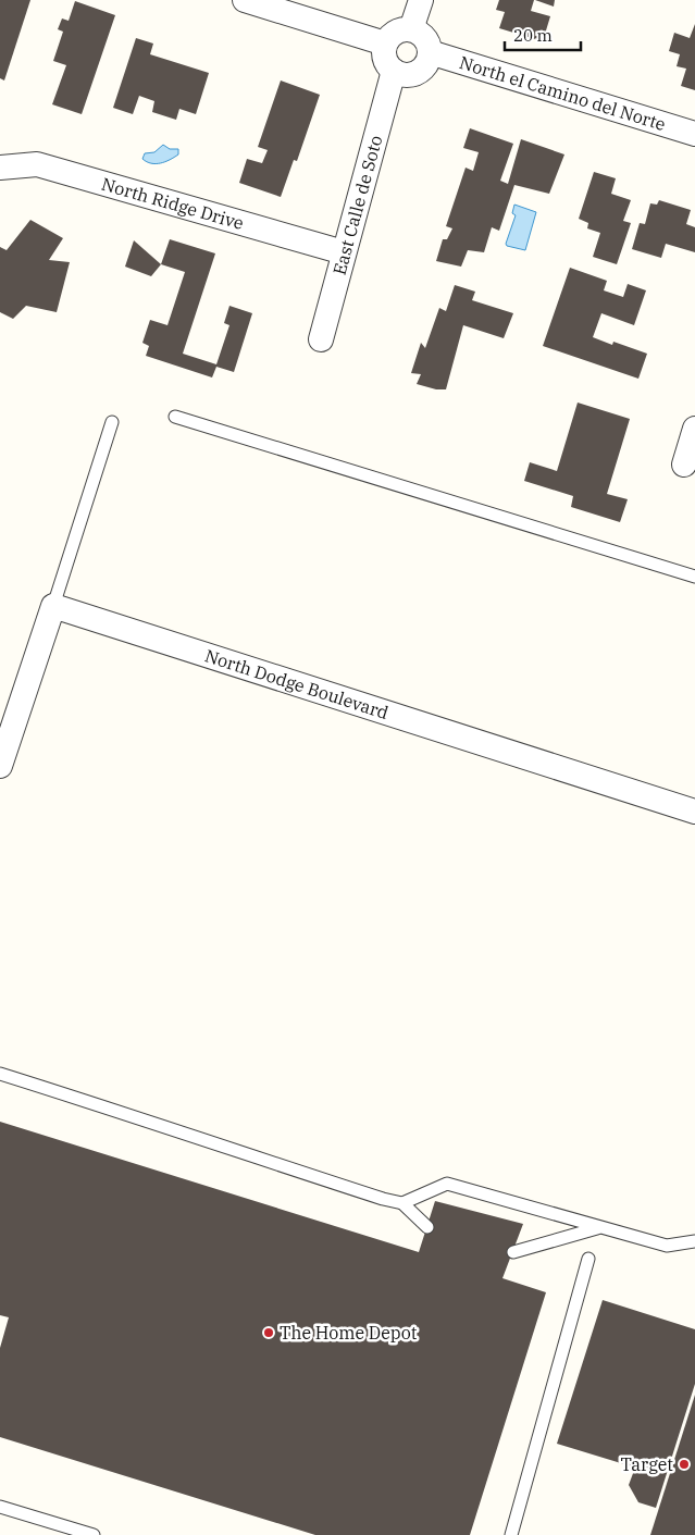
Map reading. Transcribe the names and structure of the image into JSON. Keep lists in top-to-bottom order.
{
  "streets": {
    "street": [
      "North el Camino del Norte",
      "North Ridge Drive",
      "East Calle de Soto",
      "North Dodge Boulevard"
    ]
  },
  "crossings": [
    ["North el Camino del Norte", "East Calle de Soto"],
    ["North Ridge Drive", "East Calle de Soto"]
  ],
  "places": ["The Home Depot", "Target"],
  "scale_bar": "20 m"
}
